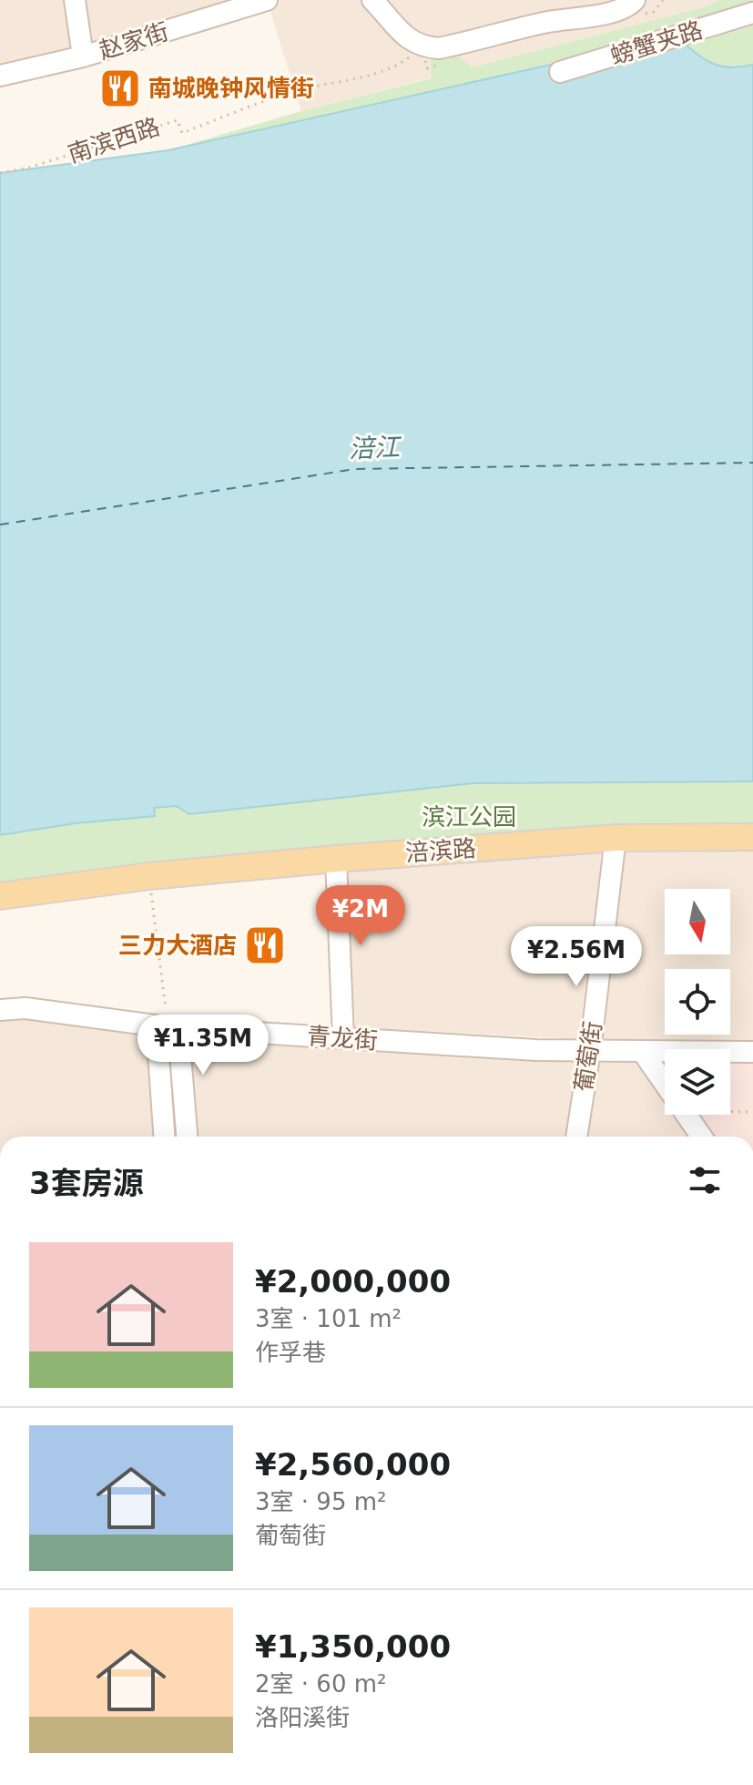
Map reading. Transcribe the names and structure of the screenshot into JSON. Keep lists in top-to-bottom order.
{
  "streets": {
    "main road": ["涪滨路"],
    "street": [
      "赵家街",
      "螃蟹夹路",
      "青龙街",
      "葡萄街"
    ],
    "path": ["南滨西路"]
  },
  "crossings": [
    ["涪滨路", "葡萄街"],
    ["青龙街", "葡萄街"]
  ],
  "water": ["涪江"],
  "parks": ["滨江公园"],
  "places": {
    "restaurant": ["南城晚钟风情街", "三力大酒店"]
  },
  "north": "bottom",
  "page": {
    "price": ["¥2M", "¥2.56M", "¥1.35M"],
    "heading": "3套房源",
    "list": [
      {
        "name": "¥2,000,000",
        "note": "3室 · 101 m² · 作孚巷"
      },
      {
        "name": "¥2,560,000",
        "note": "3室 · 95 m² · 葡萄街"
      },
      {
        "name": "¥1,350,000",
        "note": "2室 · 60 m² · 洛阳溪街"
      }
    ]
  }
}
